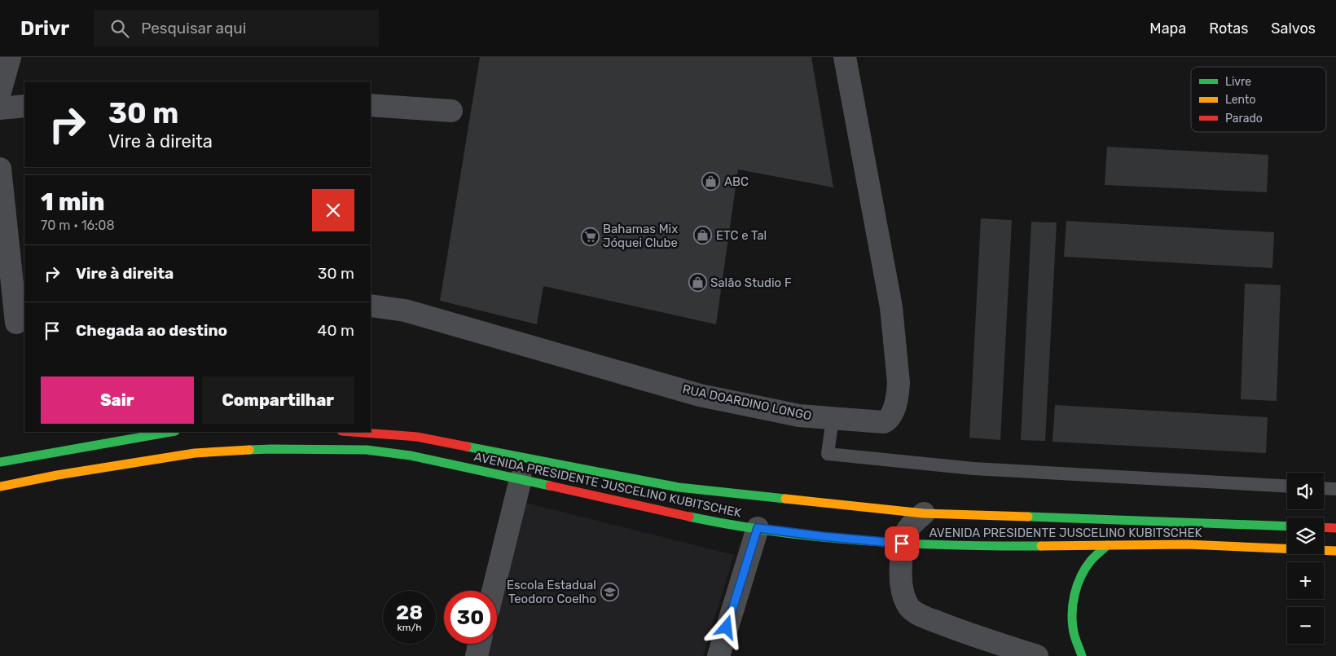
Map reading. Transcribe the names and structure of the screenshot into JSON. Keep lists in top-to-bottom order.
{
  "streets": {
    "highway": ["AVENIDA PRESIDENTE JUSCELINO KUBITSCHEK"],
    "street": ["RUA DOARDINO LONGO"]
  },
  "places": {
    "shop": ["ABC", "ETC e Tal", "Salão Studio F"],
    "supermarket": ["Bahamas Mix Jóquei Clube"],
    "school or university": ["Escola Estadual Teodoro Coelho"]
  },
  "legend": ["Livre", "Lento", "Parado"],
  "page": {
    "header": "Drivr",
    "search": "Pesquisar aqui",
    "nav": ["Mapa", "Rotas", "Salvos"],
    "turn": ["30 m", "Vire à direita"],
    "heading": ["1 min", "70 m · 16:08"],
    "list": [
      {
        "name": "Vire à direita",
        "value": "30 m"
      },
      {
        "name": "Chegada ao destino",
        "value": "40 m"
      }
    ],
    "buttons": ["Sair", "Compartilhar"],
    "map_buttons": ["+", "−"],
    "speed": "28 km/h",
    "limit": "30"
  }
}
